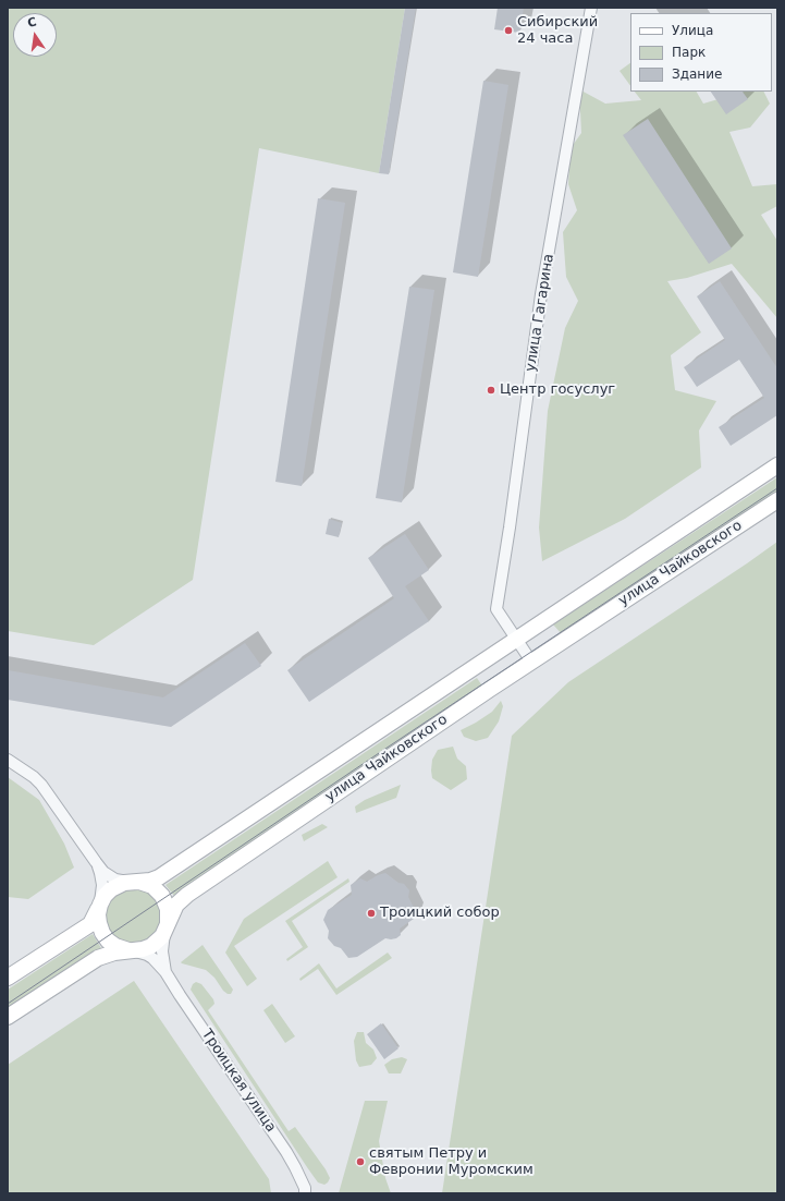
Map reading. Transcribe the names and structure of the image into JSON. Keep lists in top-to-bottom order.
{
  "streets": {
    "main road": ["улица Чайковского"],
    "street": ["улица Гагарина", "Троицкая улица"]
  },
  "crossings": [
    ["улица Гагарина", "улица Чайковского"]
  ],
  "places": [
    "Сибирский 24 часа",
    "Центр госуслуг",
    "Троицкий собор",
    "святым Петру и Февронии Муромским"
  ],
  "legend": ["Улица", "Парк", "Здание"],
  "north": "top"
}
